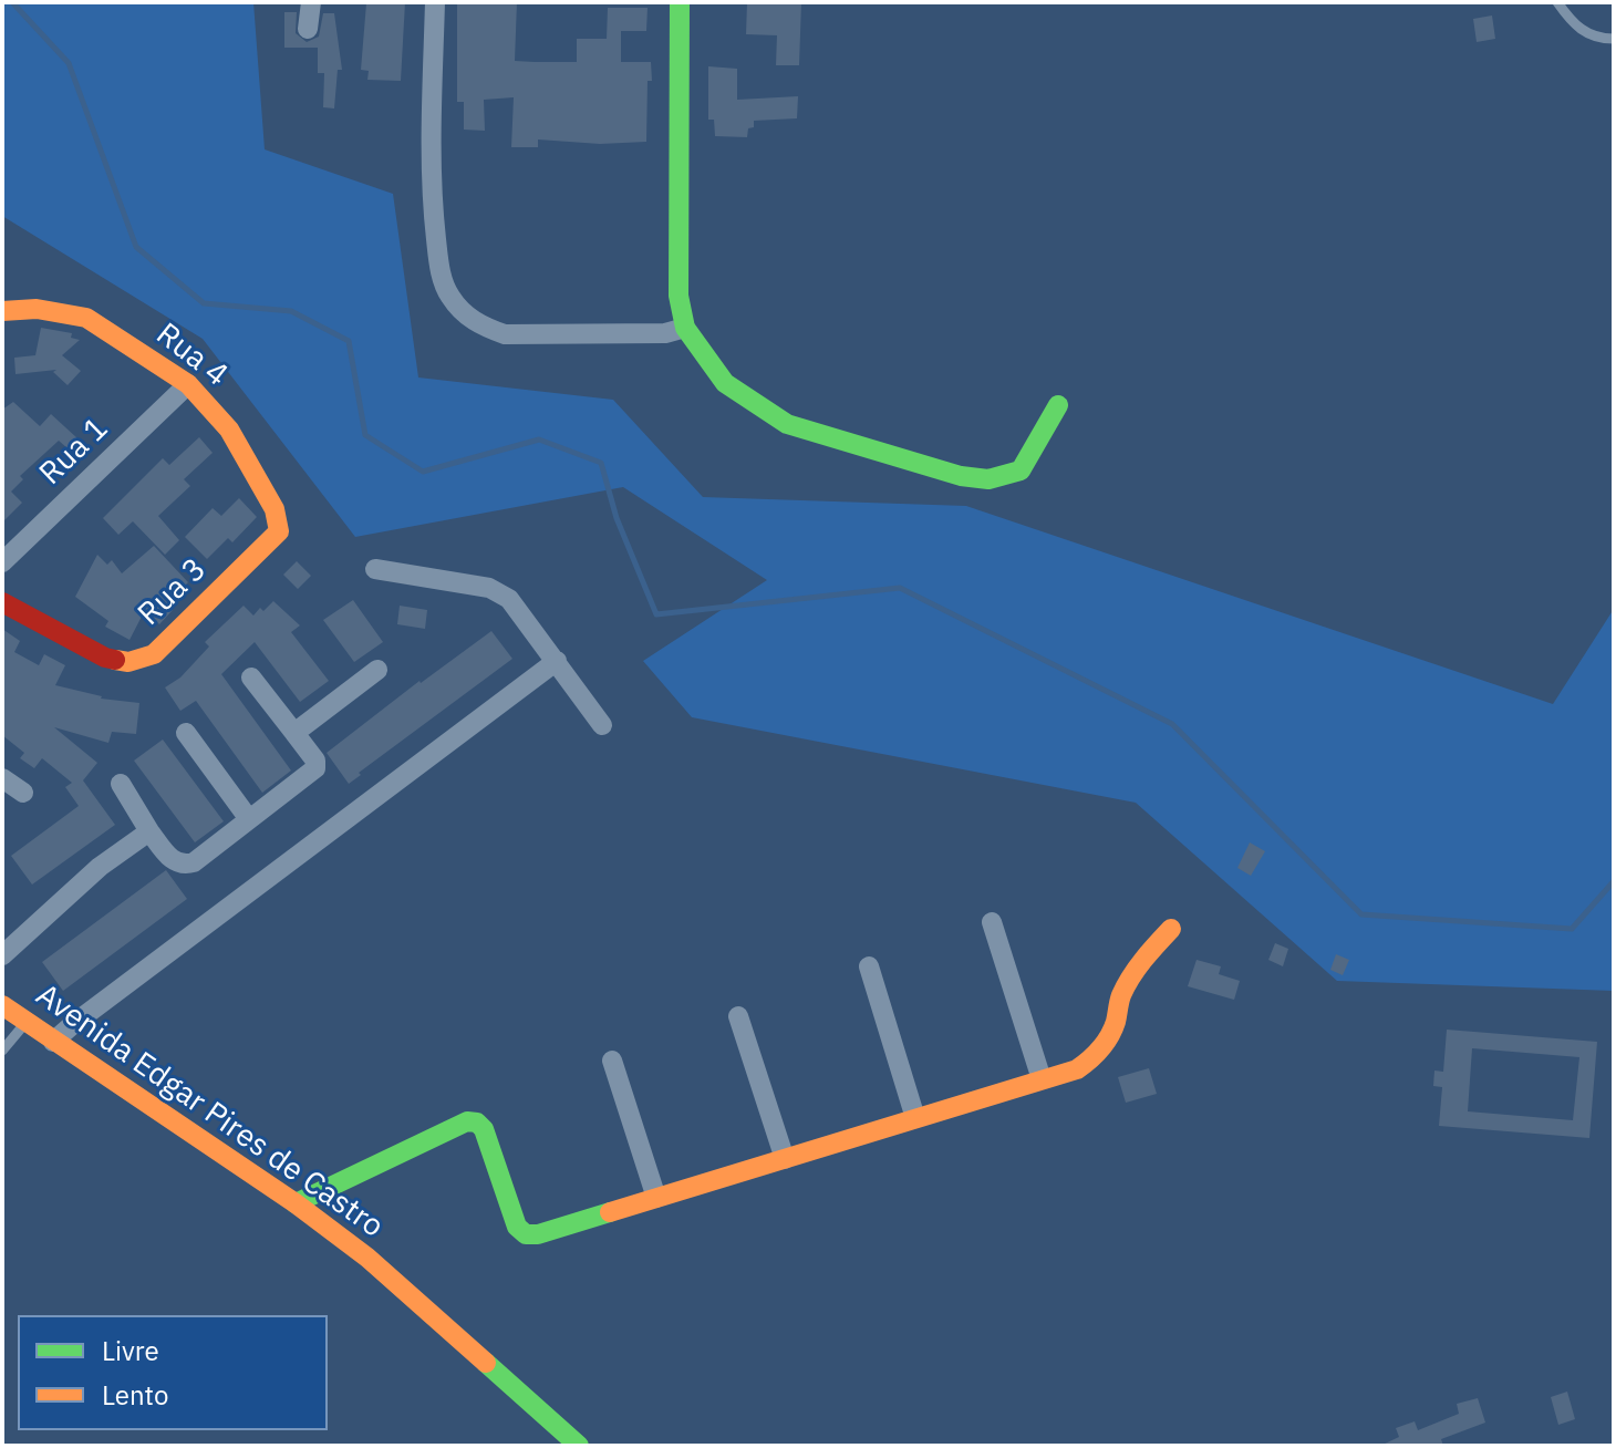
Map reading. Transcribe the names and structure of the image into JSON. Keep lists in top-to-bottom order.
{
  "streets": {
    "street": [
      "Rua 4",
      "Rua 1",
      "Rua 3",
      "Avenida Edgar Pires de Castro"
    ]
  },
  "crossings": [
    ["Rua 4", "Rua 1"],
    ["Rua 4", "Rua 3"]
  ],
  "legend": ["Livre", "Lento"]
}
